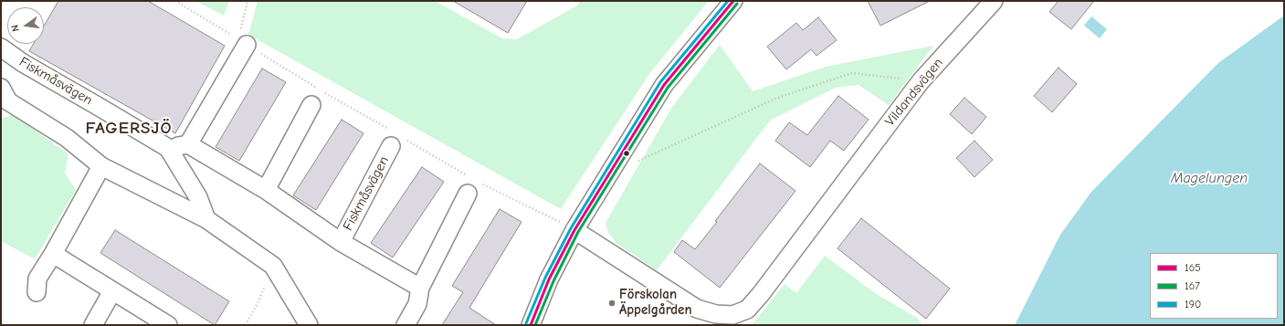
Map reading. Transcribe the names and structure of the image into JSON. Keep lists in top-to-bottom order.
{
  "streets": {
    "street": ["Fiskmåsvägen", "Vildandsvägen"]
  },
  "districts": ["FAGERSJÖ"],
  "water": ["Magelungen"],
  "places": ["Förskolan Äppelgården"],
  "lines": ["transit line 165", "transit line 190", "transit line 167"],
  "legend": ["165", "167", "190"],
  "north": "left"
}
